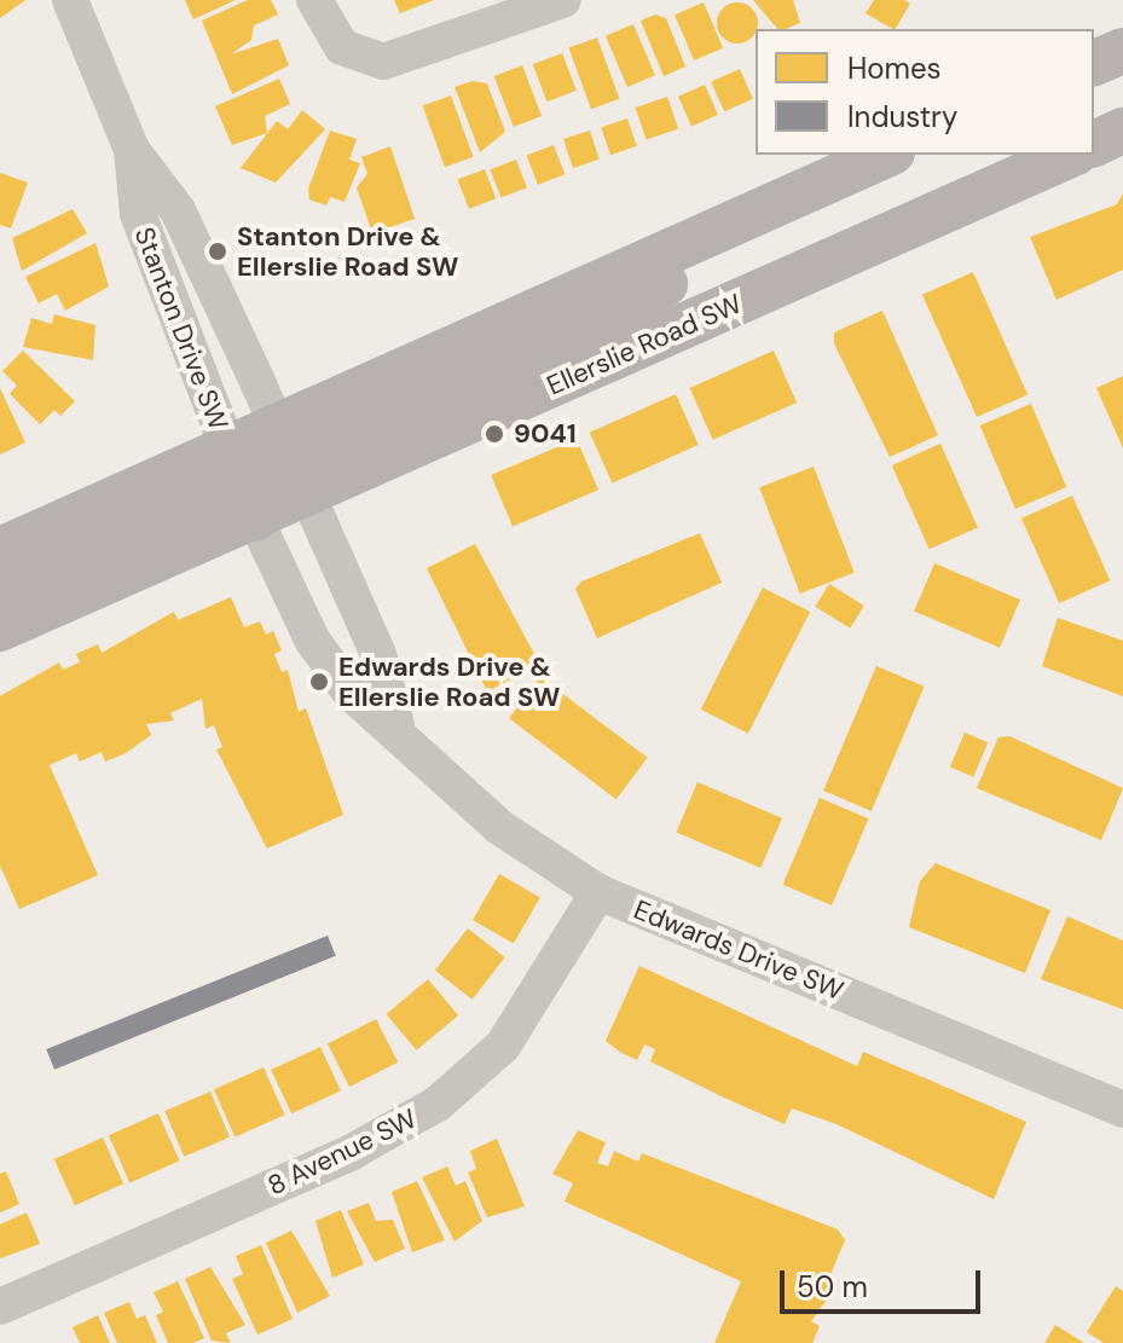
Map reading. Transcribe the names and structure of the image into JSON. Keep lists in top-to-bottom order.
{
  "streets": {
    "main road": ["Ellerslie Road SW"],
    "street": ["Stanton Drive SW", "Edwards Drive SW", "8 Avenue SW"]
  },
  "crossings": [
    ["Stanton Drive SW", "Ellerslie Road SW"],
    ["Stanton Drive SW", "Edwards Drive SW"],
    ["Ellerslie Road SW", "Edwards Drive SW"],
    ["Edwards Drive SW", "8 Avenue SW"]
  ],
  "places": ["Stanton Drive & Ellerslie Road SW", "9041", "Edwards Drive & Ellerslie Road SW"],
  "legend": ["Homes", "Industry"],
  "scale_bar": "50 m"
}
